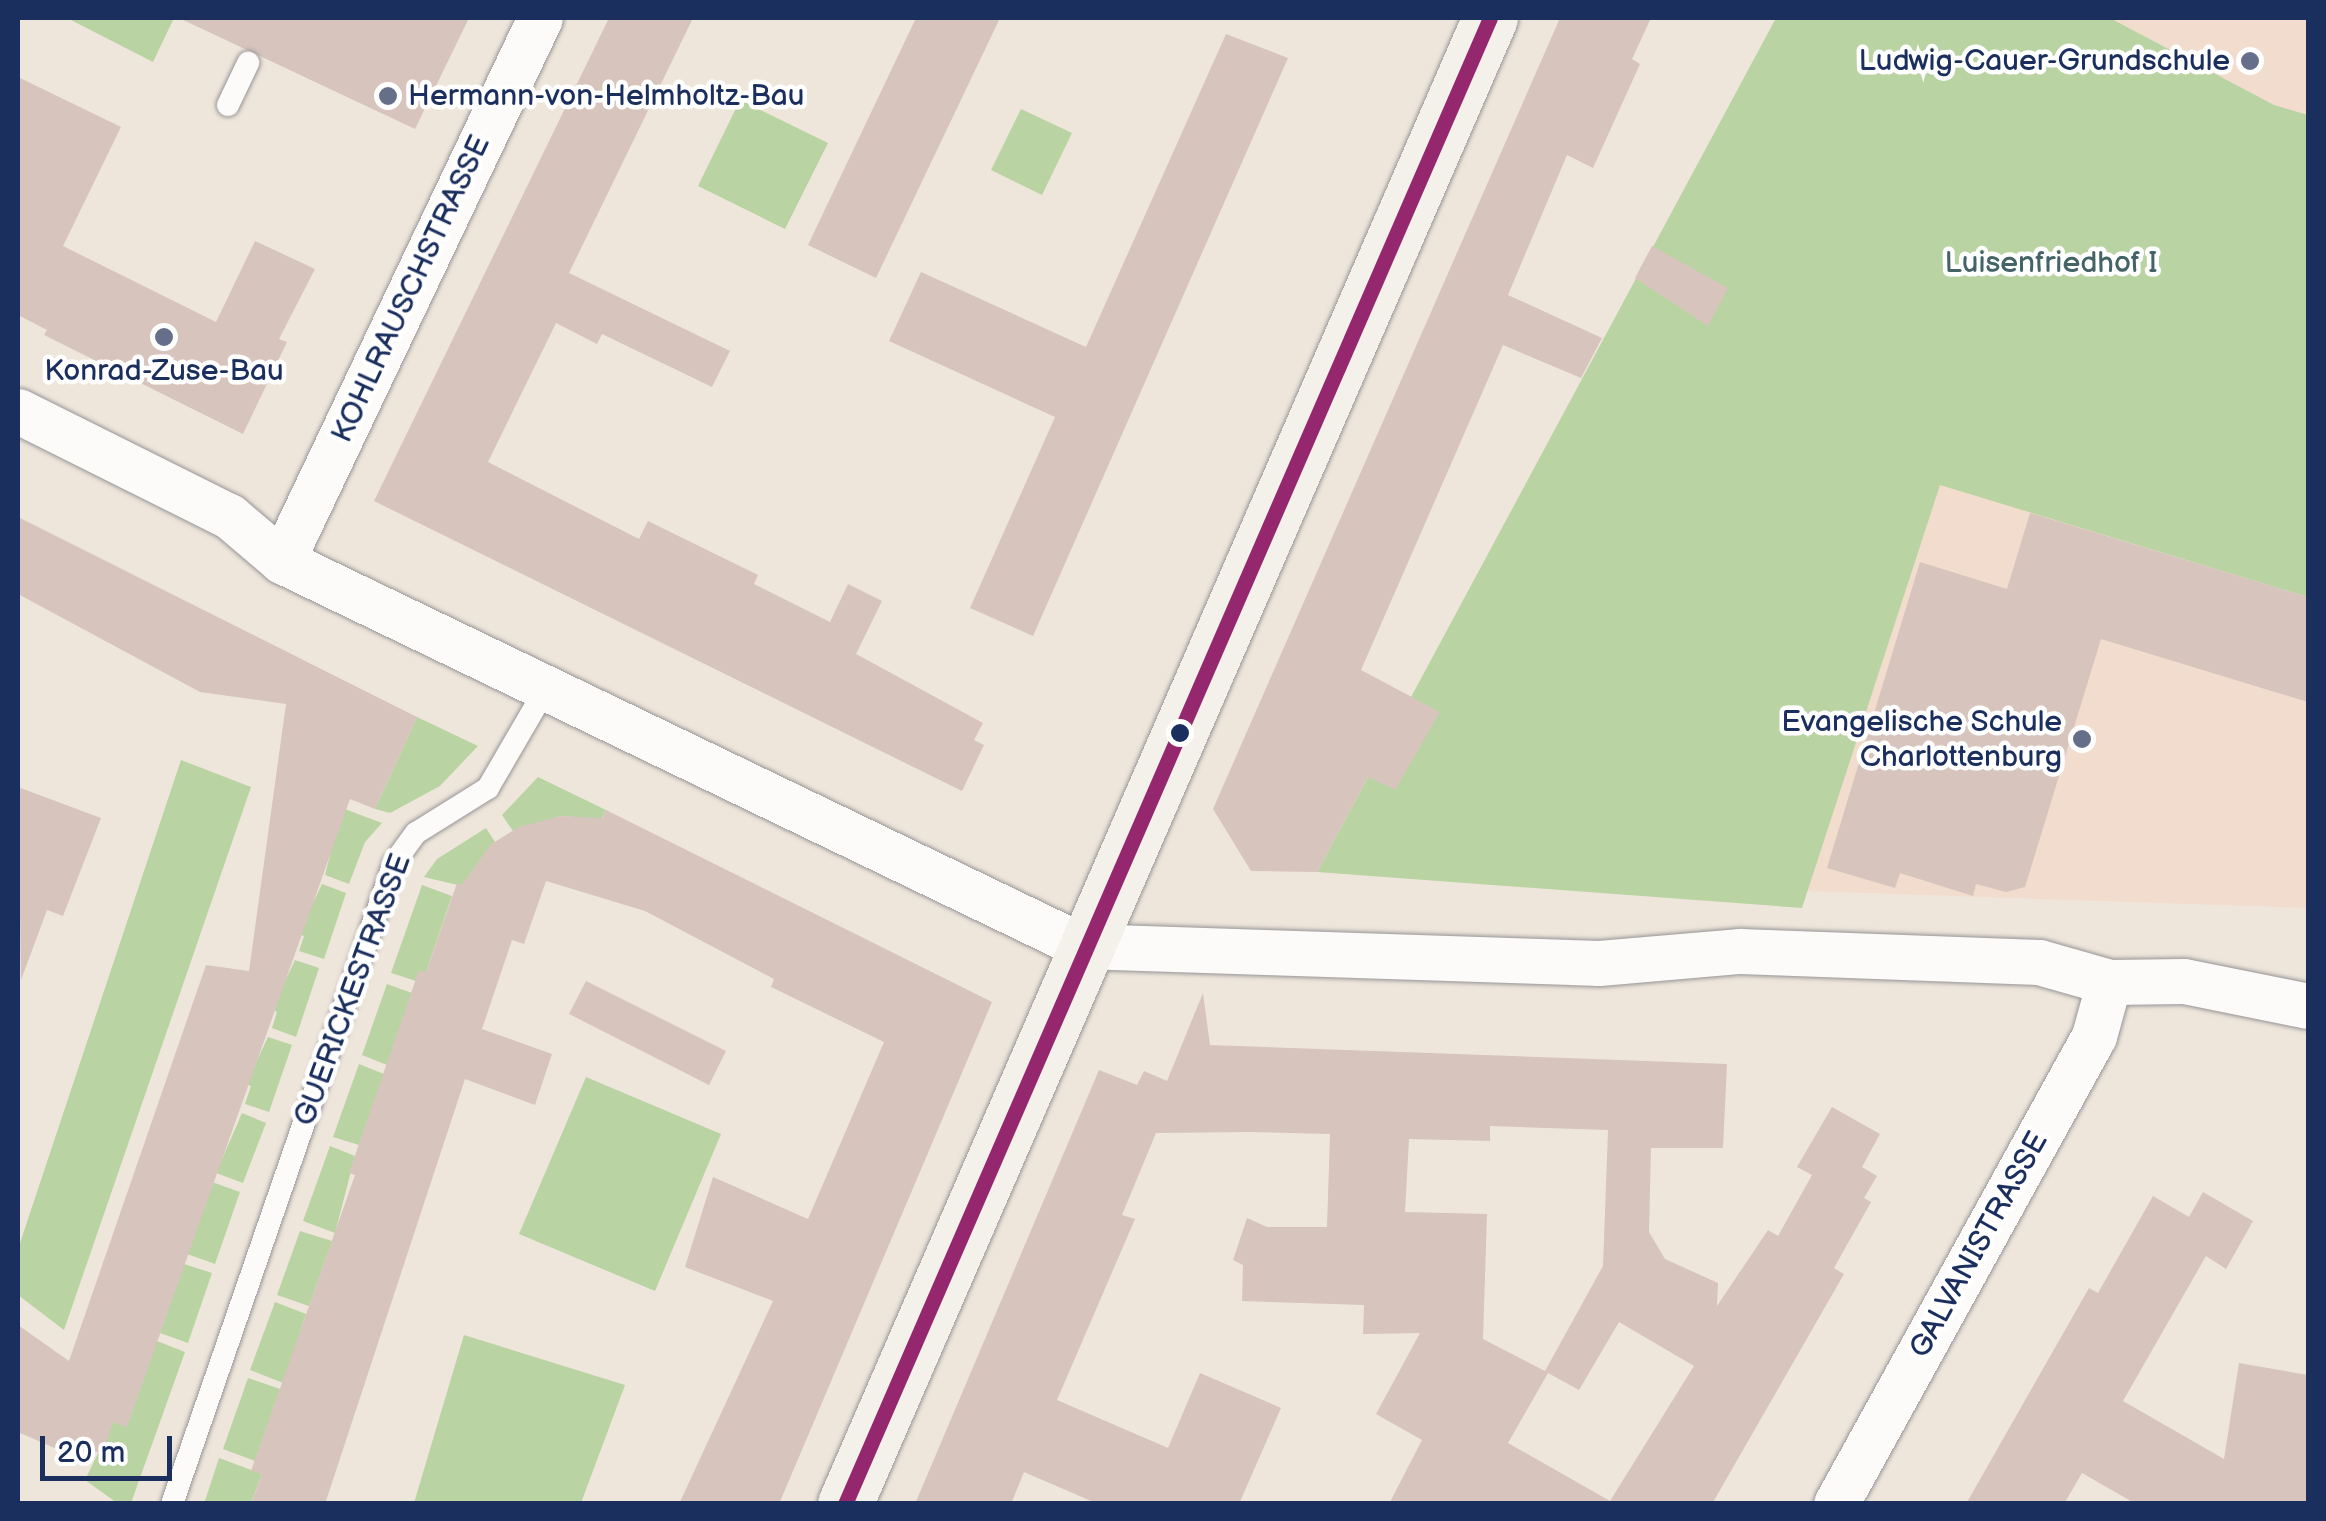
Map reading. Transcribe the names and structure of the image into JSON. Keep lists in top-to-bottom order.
{
  "streets": {
    "street": ["KOHLRAUSCHSTRASSE", "GALVANISTRASSE"],
    "lane": ["GUERICKESTRASSE"]
  },
  "parks": ["Luisenfriedhof I"],
  "places": [
    "Ludwig-Cauer-Grundschule",
    "Hermann-von-Helmholtz-Bau",
    "Konrad-Zuse-Bau",
    "Evangelische Schule Charlottenburg"
  ],
  "scale_bar": "20 m"
}
